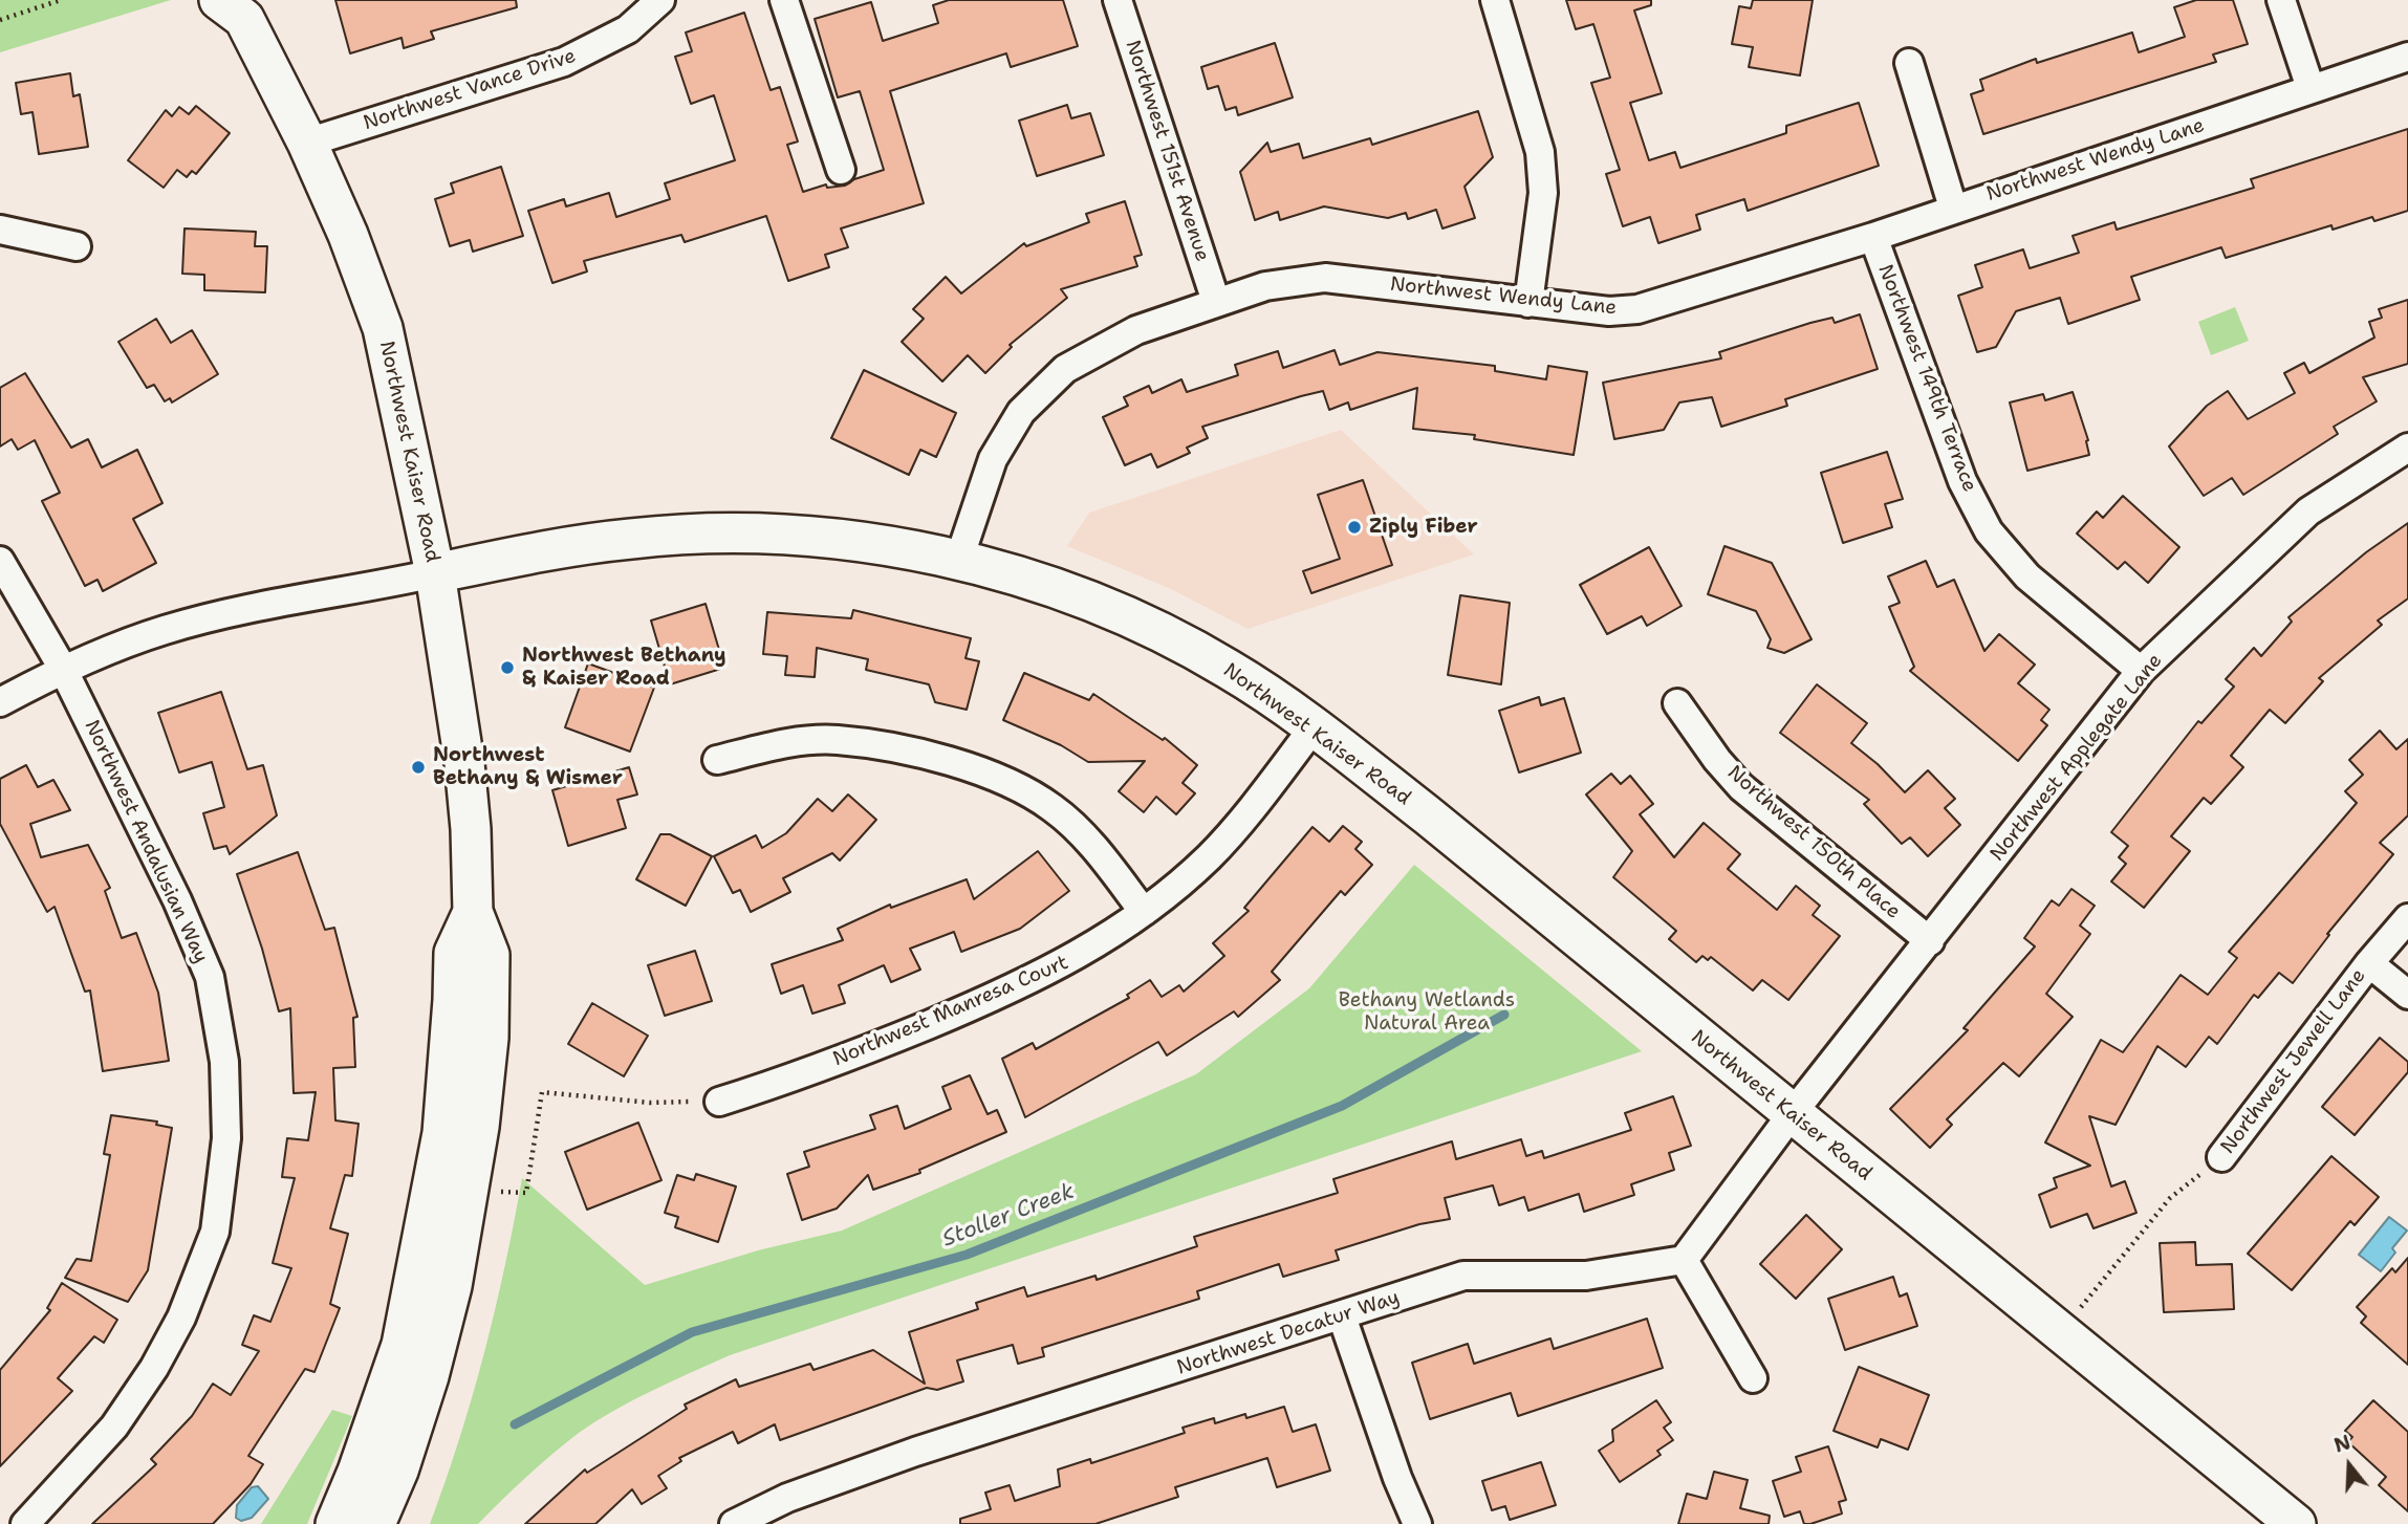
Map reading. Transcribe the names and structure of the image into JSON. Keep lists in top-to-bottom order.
{
  "streets": {
    "main road": ["Northwest Kaiser Road"],
    "street": [
      "Northwest Vance Drive",
      "Northwest 151st Avenue",
      "Northwest Wendy Lane",
      "Northwest 149th Terrace",
      "Northwest Applegate Lane",
      "Northwest Andalusian Way",
      "Northwest 150th Place",
      "Northwest Manresa Court",
      "Northwest Jewell Lane",
      "Northwest Decatur Way"
    ]
  },
  "crossings": [
    ["Northwest Vance Drive", "Northwest Kaiser Road"],
    ["Northwest 151st Avenue", "Northwest Wendy Lane"],
    ["Northwest Wendy Lane", "Northwest 149th Terrace"],
    ["Northwest Wendy Lane", "Northwest Kaiser Road"],
    ["Northwest 149th Terrace", "Northwest Applegate Lane"],
    ["Northwest Kaiser Road", "Northwest Applegate Lane"],
    ["Northwest Kaiser Road", "Northwest Manresa Court"],
    ["Northwest Kaiser Road", "Northwest Jewell Lane"],
    ["Northwest Applegate Lane", "Northwest 150th Place"]
  ],
  "water": ["Stoller Creek"],
  "parks": ["Bethany Wetlands Natural Area"],
  "places": ["Ziply Fiber", "Northwest Bethany & Kaiser Road", "Northwest Bethany & Wismer"],
  "north": "top"
}
